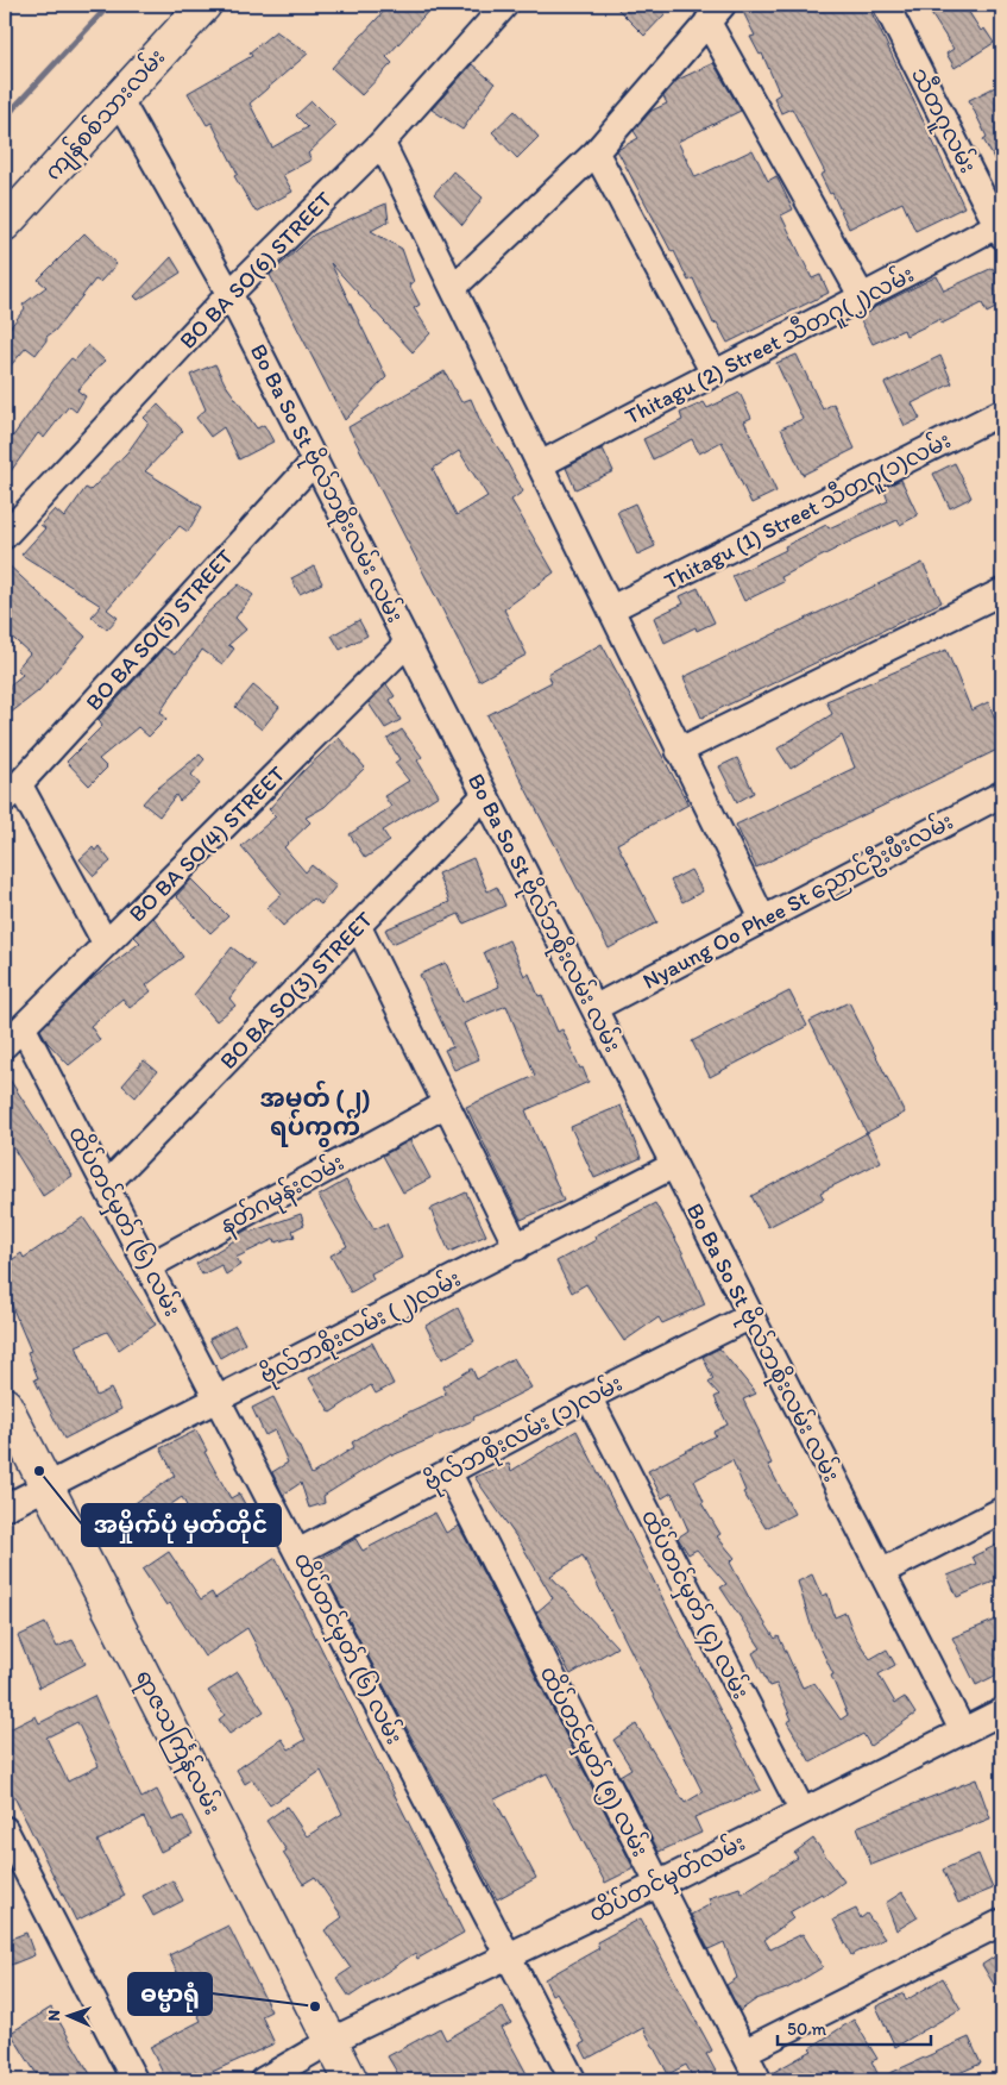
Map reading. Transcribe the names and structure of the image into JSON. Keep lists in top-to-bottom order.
{
  "streets": {
    "main road": ["ကျန်စစ်သားလမ်း", "ရာဇသင်္ကြန်လမ်း"],
    "street": [
      "သီတဂူလမ်း",
      "BO BA SO(6) STREET",
      "Thitagu (2) Street သီတဂူ(၂)လမ်း",
      "Bo Ba So St ဗိုလ်ဘစိုးလမ်း လမ်း",
      "Thitagu (1) Street သီတဂူ(၁)လမ်း",
      "BO BA SO(5) STREET",
      "BO BA SO(4) STREET",
      "Nyaung Oo Phee St ညောင်ဦးဖီးလမ်း",
      "BO BA SO(3) STREET",
      "နတ်ဂမုန်းလမ်း",
      "ထိပ်တင်မှတ် (၆) လမ်း",
      "ဗိုလ်ဘစိုးလမ်း (၂)လမ်း",
      "ဗိုလ်ဘစိုးလမ်း (၁)လမ်း",
      "ထိပ်တင်မှတ် (၄) လမ်း",
      "ထိပ်တင်မှတ် (၅) လမ်း",
      "ထိပ်တင်မှတ်လမ်း"
    ]
  },
  "crossings": [
    ["ကျန်စစ်သားလမ်း", "Bo Ba So St ဗိုလ်ဘစိုးလမ်း လမ်း"],
    ["သီတဂူလမ်း", "Thitagu (2) Street သီတဂူ(၂)လမ်း"],
    ["BO BA SO(6) STREET", "Bo Ba So St ဗိုလ်ဘစိုးလမ်း လမ်း"],
    ["Bo Ba So St ဗိုလ်ဘစိုးလမ်း လမ်း", "BO BA SO(5) STREET"],
    ["Bo Ba So St ဗိုလ်ဘစိုးလမ်း လမ်း", "BO BA SO(4) STREET"],
    ["Bo Ba So St ဗိုလ်ဘစိုးလမ်း လမ်း", "Nyaung Oo Phee St ညောင်ဦးဖီးလမ်း"],
    ["Bo Ba So St ဗိုလ်ဘစိုးလမ်း လမ်း", "BO BA SO(3) STREET"],
    ["Bo Ba So St ဗိုလ်ဘစိုးလမ်း လမ်း", "ဗိုလ်ဘစိုးလမ်း (၂)လမ်း"],
    ["Bo Ba So St ဗိုလ်ဘစိုးလမ်း လမ်း", "ဗိုလ်ဘစိုးလမ်း (၁)လမ်း"],
    ["Bo Ba So St ဗိုလ်ဘစိုးလမ်း လမ်း", "ထိပ်တင်မှတ်လမ်း"],
    ["BO BA SO(4) STREET", "ထိပ်တင်မှတ် (၆) လမ်း"],
    ["BO BA SO(3) STREET", "ထိပ်တင်မှတ် (၆) လမ်း"],
    ["နတ်ဂမုန်းလမ်း", "ထိပ်တင်မှတ် (၆) လမ်း"],
    ["ထိပ်တင်မှတ် (၆) လမ်း", "ဗိုလ်ဘစိုးလမ်း (၂)လမ်း"],
    ["ထိပ်တင်မှတ် (၆) လမ်း", "ဗိုလ်ဘစိုးလမ်း (၁)လမ်း"],
    ["ထိပ်တင်မှတ် (၆) လမ်း", "ထိပ်တင်မှတ်လမ်း"],
    ["ဗိုလ်ဘစိုးလမ်း (၂)လမ်း", "ရာဇသင်္ကြန်လမ်း"],
    ["ဗိုလ်ဘစိုးလမ်း (၁)လမ်း", "ထိပ်တင်မှတ် (၄) လမ်း"],
    ["ဗိုလ်ဘစိုးလမ်း (၁)လမ်း", "ထိပ်တင်မှတ် (၅) လမ်း"],
    ["ထိပ်တင်မှတ် (၄) လမ်း", "ထိပ်တင်မှတ်လမ်း"],
    ["ရာဇသင်္ကြန်လမ်း", "ထိပ်တင်မှတ်လမ်း"],
    ["ထိပ်တင်မှတ် (၅) လမ်း", "ထိပ်တင်မှတ်လမ်း"]
  ],
  "districts": ["အမှတ် (၂) ရပ်ကွက်"],
  "places": ["အမှိုက်ပုံ မှတ်တိုင်", "ဓမ္မာရုံ"],
  "scale_bar": "50 m",
  "north": "left"
}
